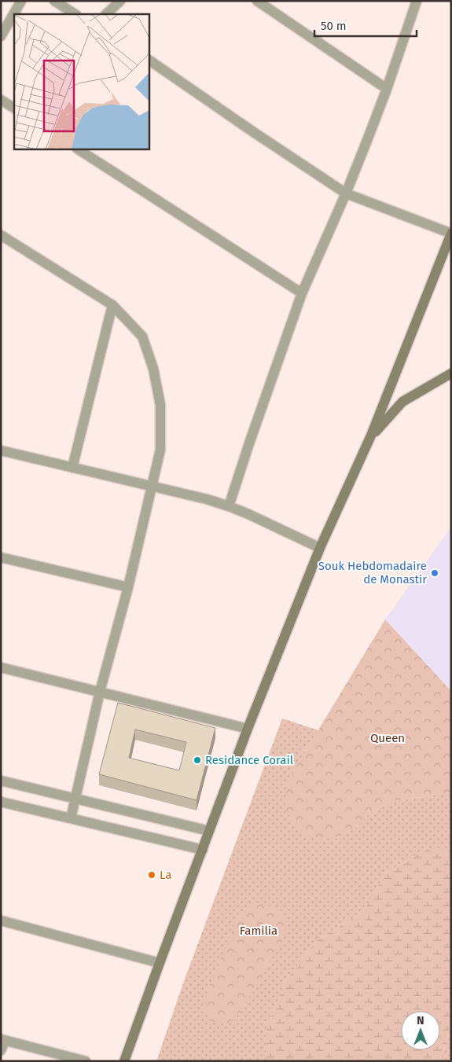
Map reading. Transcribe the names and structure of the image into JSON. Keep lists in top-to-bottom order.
{
  "parks": ["Queen", "Familia"],
  "places": ["Souk Hebdomadaire de Monastir", "Residance Corail", "La"],
  "scale_bar": "50 m",
  "north": "top"
}
